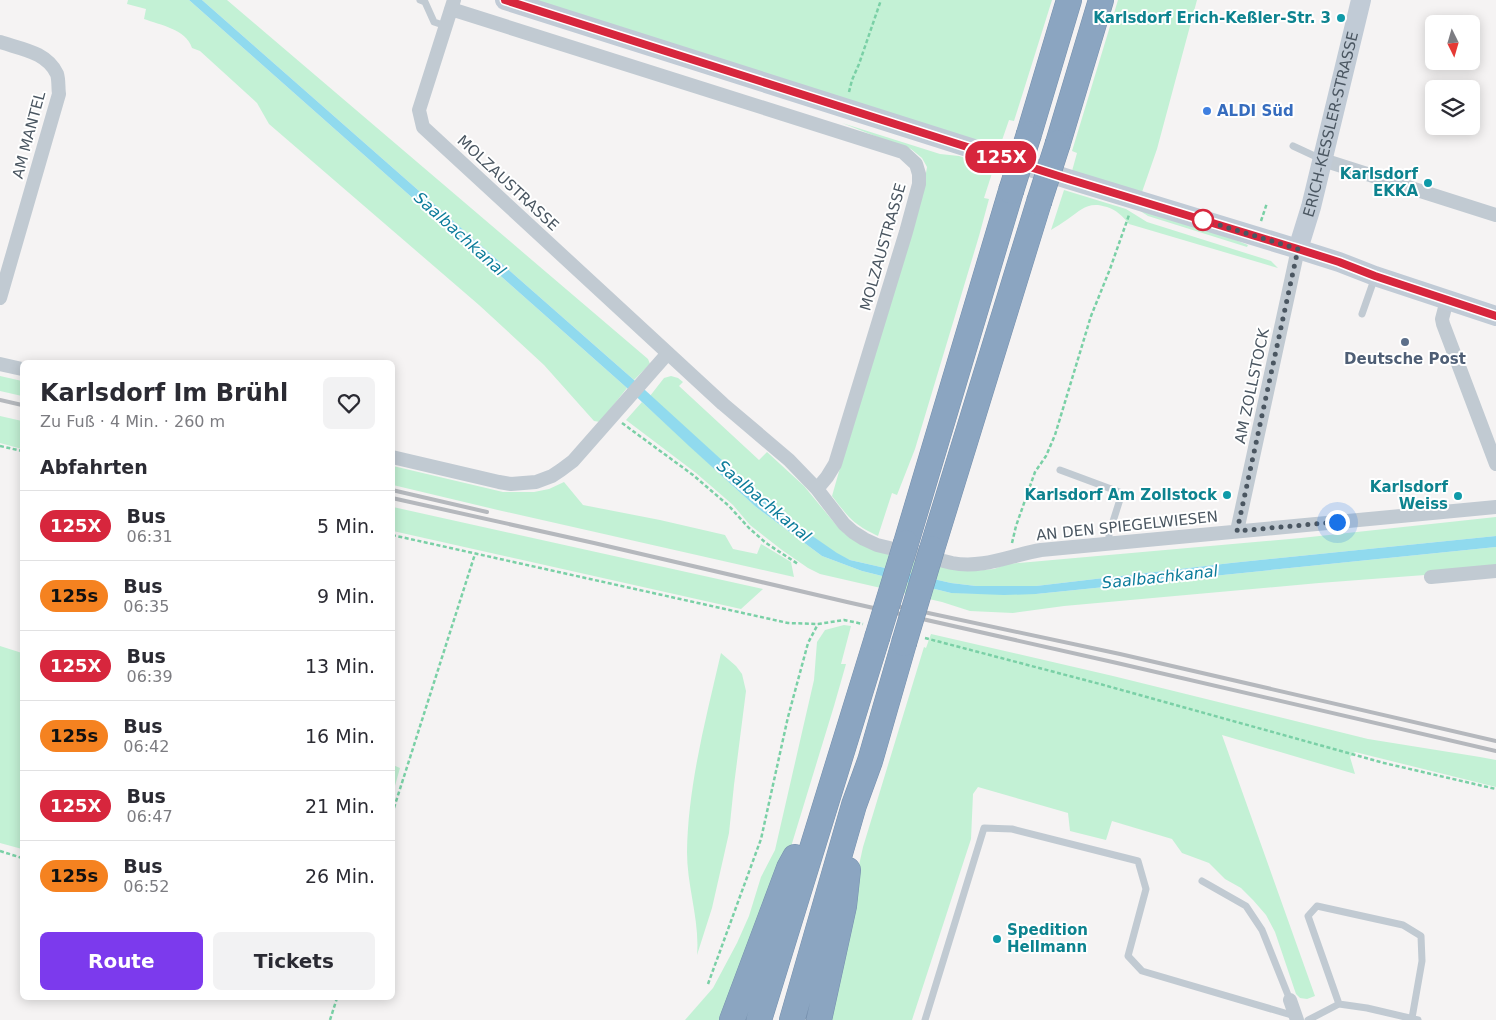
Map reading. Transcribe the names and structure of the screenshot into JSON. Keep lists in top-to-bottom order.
{
  "streets": {
    "street": [
      "ERICH-KESSLER-STRASSE",
      "AM MANTEL",
      "MOLZAUSTRASSE",
      "AM ZOLLSTOCK",
      "AN DEN SPIEGELWIESEN"
    ]
  },
  "crossings": [
    ["ERICH-KESSLER-STRASSE", "AM ZOLLSTOCK"],
    ["MOLZAUSTRASSE", "AN DEN SPIEGELWIESEN"],
    ["AM ZOLLSTOCK", "AN DEN SPIEGELWIESEN"]
  ],
  "water": ["Saalbachkanal"],
  "places": [
    "Karlsdorf Erich-Keßler-Str. 3",
    "ALDI Süd",
    "Karlsdorf EKKA",
    "Deutsche Post",
    "Karlsdorf Am Zollstock",
    "Karlsdorf Weiss",
    "Spedition Hellmann"
  ],
  "lines": ["bus line 125X"],
  "north": "bottom",
  "page": {
    "on_map": "125X",
    "heading": [
      ["Karlsdorf Im Brühl", "Zu Fuß · 4 Min. · 260 m"],
      "Abfahrten"
    ],
    "list": [
      {
        "mark": "125X",
        "name": "Bus",
        "note": "06:31",
        "value": "5 Min."
      },
      {
        "mark": "125s",
        "name": "Bus",
        "note": "06:35",
        "value": "9 Min."
      },
      {
        "mark": "125X",
        "name": "Bus",
        "note": "06:39",
        "value": "13 Min."
      },
      {
        "mark": "125s",
        "name": "Bus",
        "note": "06:42",
        "value": "16 Min."
      },
      {
        "mark": "125X",
        "name": "Bus",
        "note": "06:47",
        "value": "21 Min."
      },
      {
        "mark": "125s",
        "name": "Bus",
        "note": "06:52",
        "value": "26 Min."
      }
    ],
    "buttons": ["Route", "Tickets"]
  }
}
